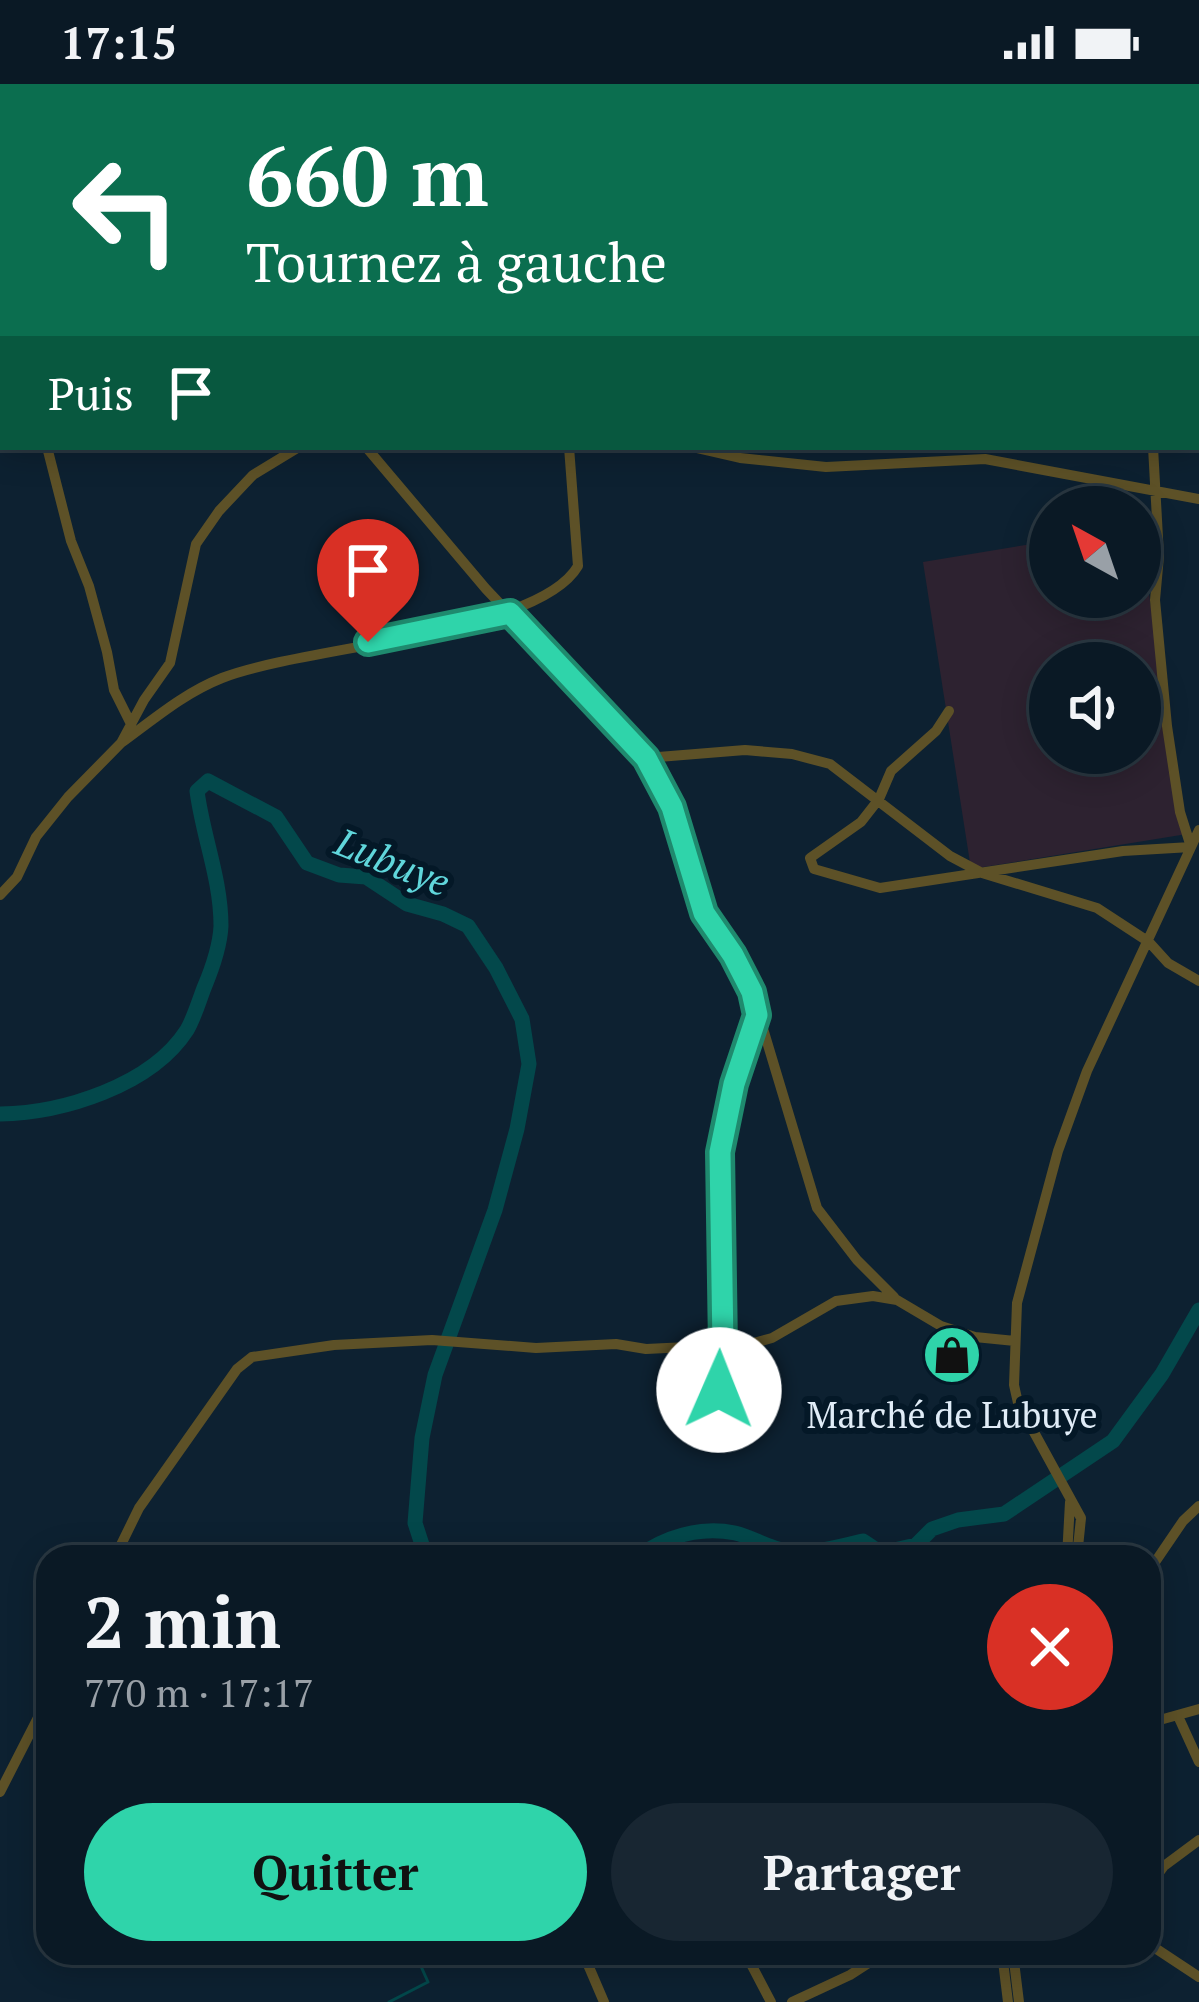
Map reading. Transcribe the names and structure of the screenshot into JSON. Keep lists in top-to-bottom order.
{
  "water": ["Lubuye"],
  "places": {
    "shop": ["Marché de Lubuye"]
  },
  "north": "top left",
  "page": {
    "status": "17:15",
    "turn": ["660 m", "Tournez à gauche"],
    "then": "Puis",
    "heading": ["2 min", "770 m · 17:17"],
    "buttons": ["Quitter", "Partager"]
  }
}
